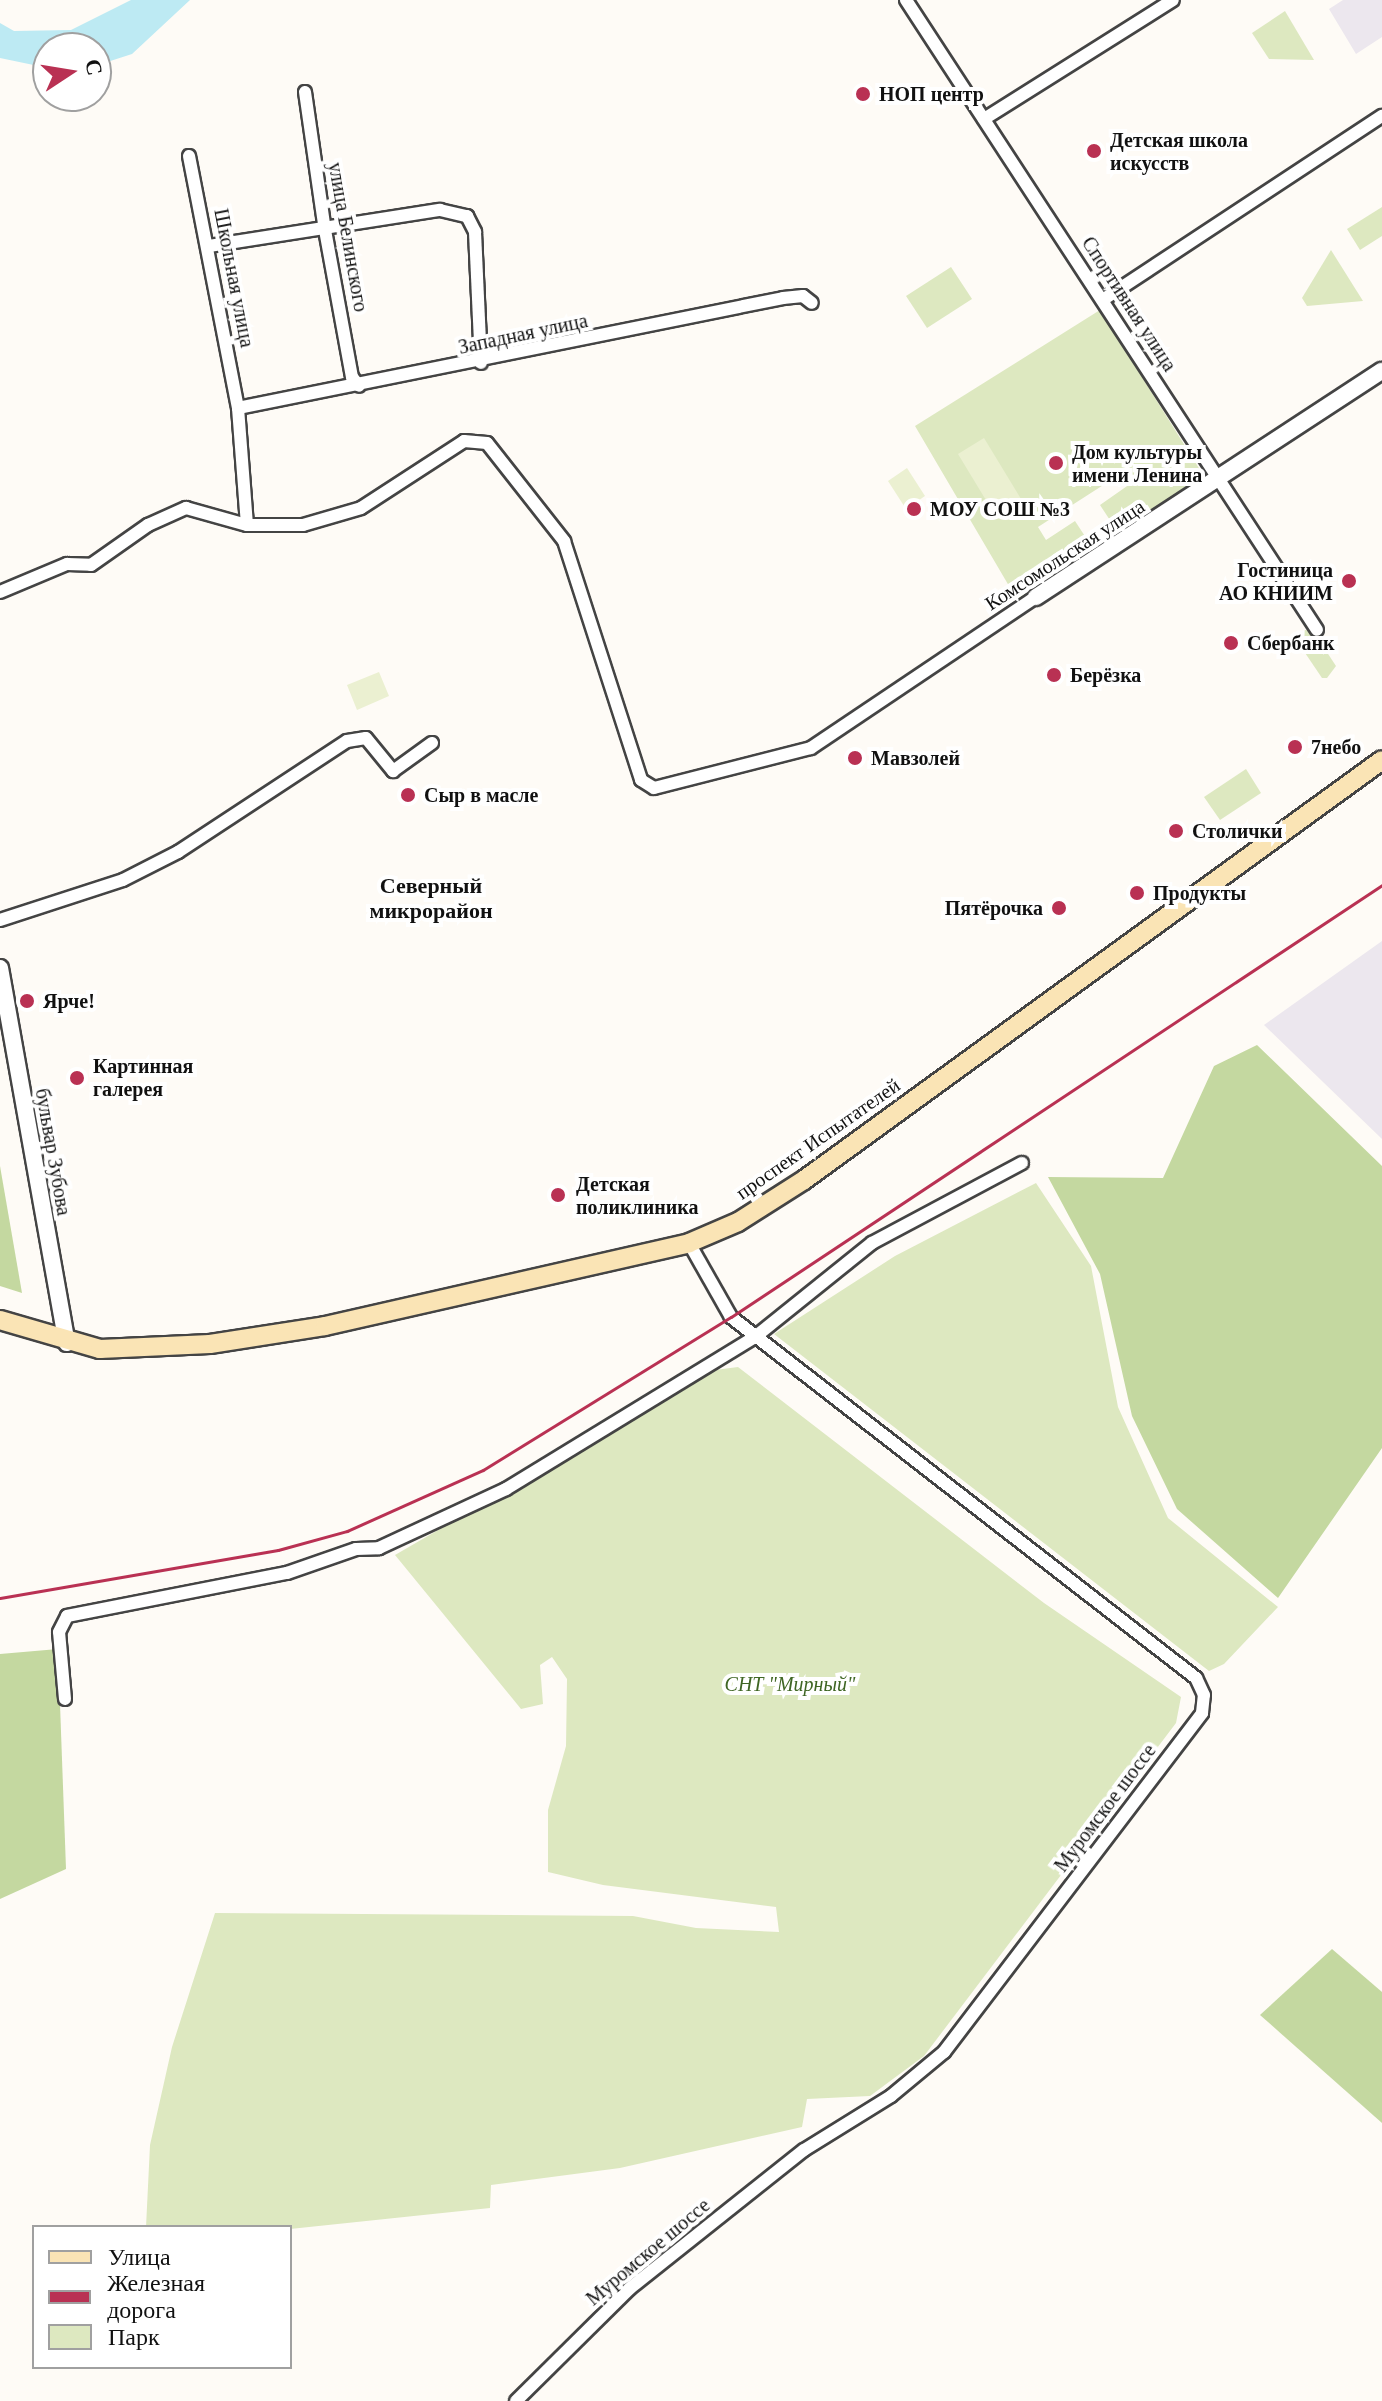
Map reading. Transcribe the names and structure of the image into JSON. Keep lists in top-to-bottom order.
{
  "streets": {
    "main road": ["проспект Испытателей"],
    "street": [
      "улица Белинского",
      "Школьная улица",
      "Спортивная улица",
      "Западная улица",
      "Комсомольская улица",
      "бульвар Зубова",
      "Муромское шоссе"
    ]
  },
  "crossings": [
    ["улица Белинского", "Западная улица"],
    ["Школьная улица", "Западная улица"],
    ["Школьная улица", "Комсомольская улица"],
    ["Спортивная улица", "Комсомольская улица"],
    ["проспект Испытателей", "бульвар Зубова"],
    ["проспект Испытателей", "Муромское шоссе"]
  ],
  "districts": ["Северный микрорайон"],
  "parks": ["СНТ \"Мирный\""],
  "places": [
    "НОП центр",
    "Детская школа искусств",
    "Дом культуры имени Ленина",
    "МОУ СОШ №3",
    "Гостиница АО КНИИМ",
    "Сбербанк",
    "Берёзка",
    "7небо",
    "Мавзолей",
    "Сыр в масле",
    "Столички",
    "Продукты",
    "Пятёрочка",
    "Ярче!",
    "Картинная галерея",
    "Детская поликлиника"
  ],
  "legend": ["Улица", "Железная дорога", "Парк"],
  "north": "right"
}
